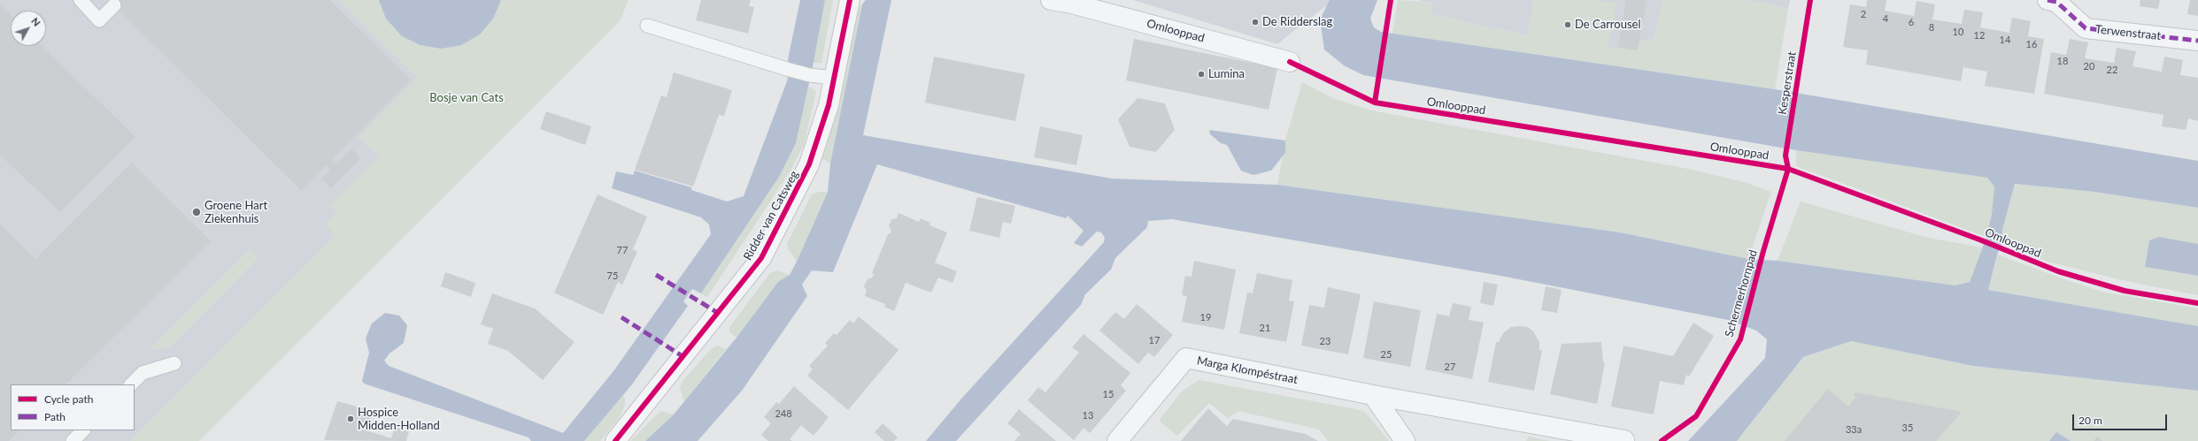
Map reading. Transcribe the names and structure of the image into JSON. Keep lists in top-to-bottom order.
{
  "streets": {
    "street": [
      "Omlooppad",
      "Terwenstraat",
      "Ridder van Catsweg",
      "Marga Klompéstraat"
    ],
    "cycle path": ["Kesperstraat"]
  },
  "parks": ["Bosje van Cats"],
  "places": [
    "De Ridderslag",
    "De Carrousel",
    "Lumina",
    "Groene Hart Ziekenhuis",
    "Hospice Midden-Holland"
  ],
  "house_numbers": [
    "2",
    "4",
    "6",
    "8",
    "10",
    "12",
    "14",
    "16",
    "18",
    "20",
    "22",
    "77",
    "75",
    "19",
    "21",
    "17",
    "23",
    "25",
    "27",
    "15",
    "248",
    "13",
    "35",
    "33a"
  ],
  "legend": ["Cycle path", "Path"],
  "scale_bar": "20 m",
  "north": "top right"
}
